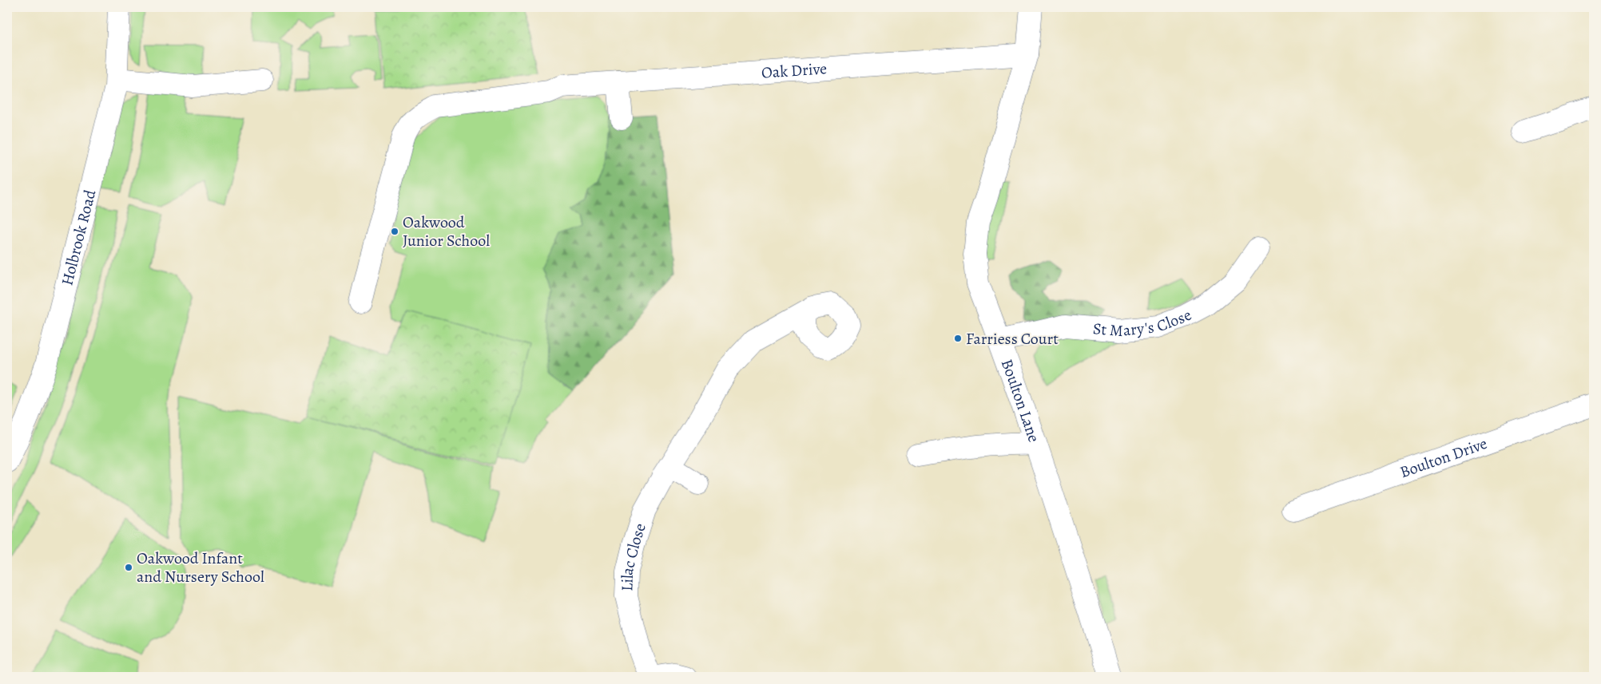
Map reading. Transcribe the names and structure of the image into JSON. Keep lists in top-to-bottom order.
{
  "streets": {
    "street": [
      "Oak Drive",
      "Holbrook Road",
      "St Mary's Close",
      "Boulton Lane",
      "Boulton Drive",
      "Lilac Close"
    ]
  },
  "crossings": [
    ["Oak Drive", "Boulton Lane"],
    ["St Mary's Close", "Boulton Lane"]
  ],
  "places": ["Oakwood Junior School", "Farriess Court", "Oakwood Infant and Nursery School"]
}
